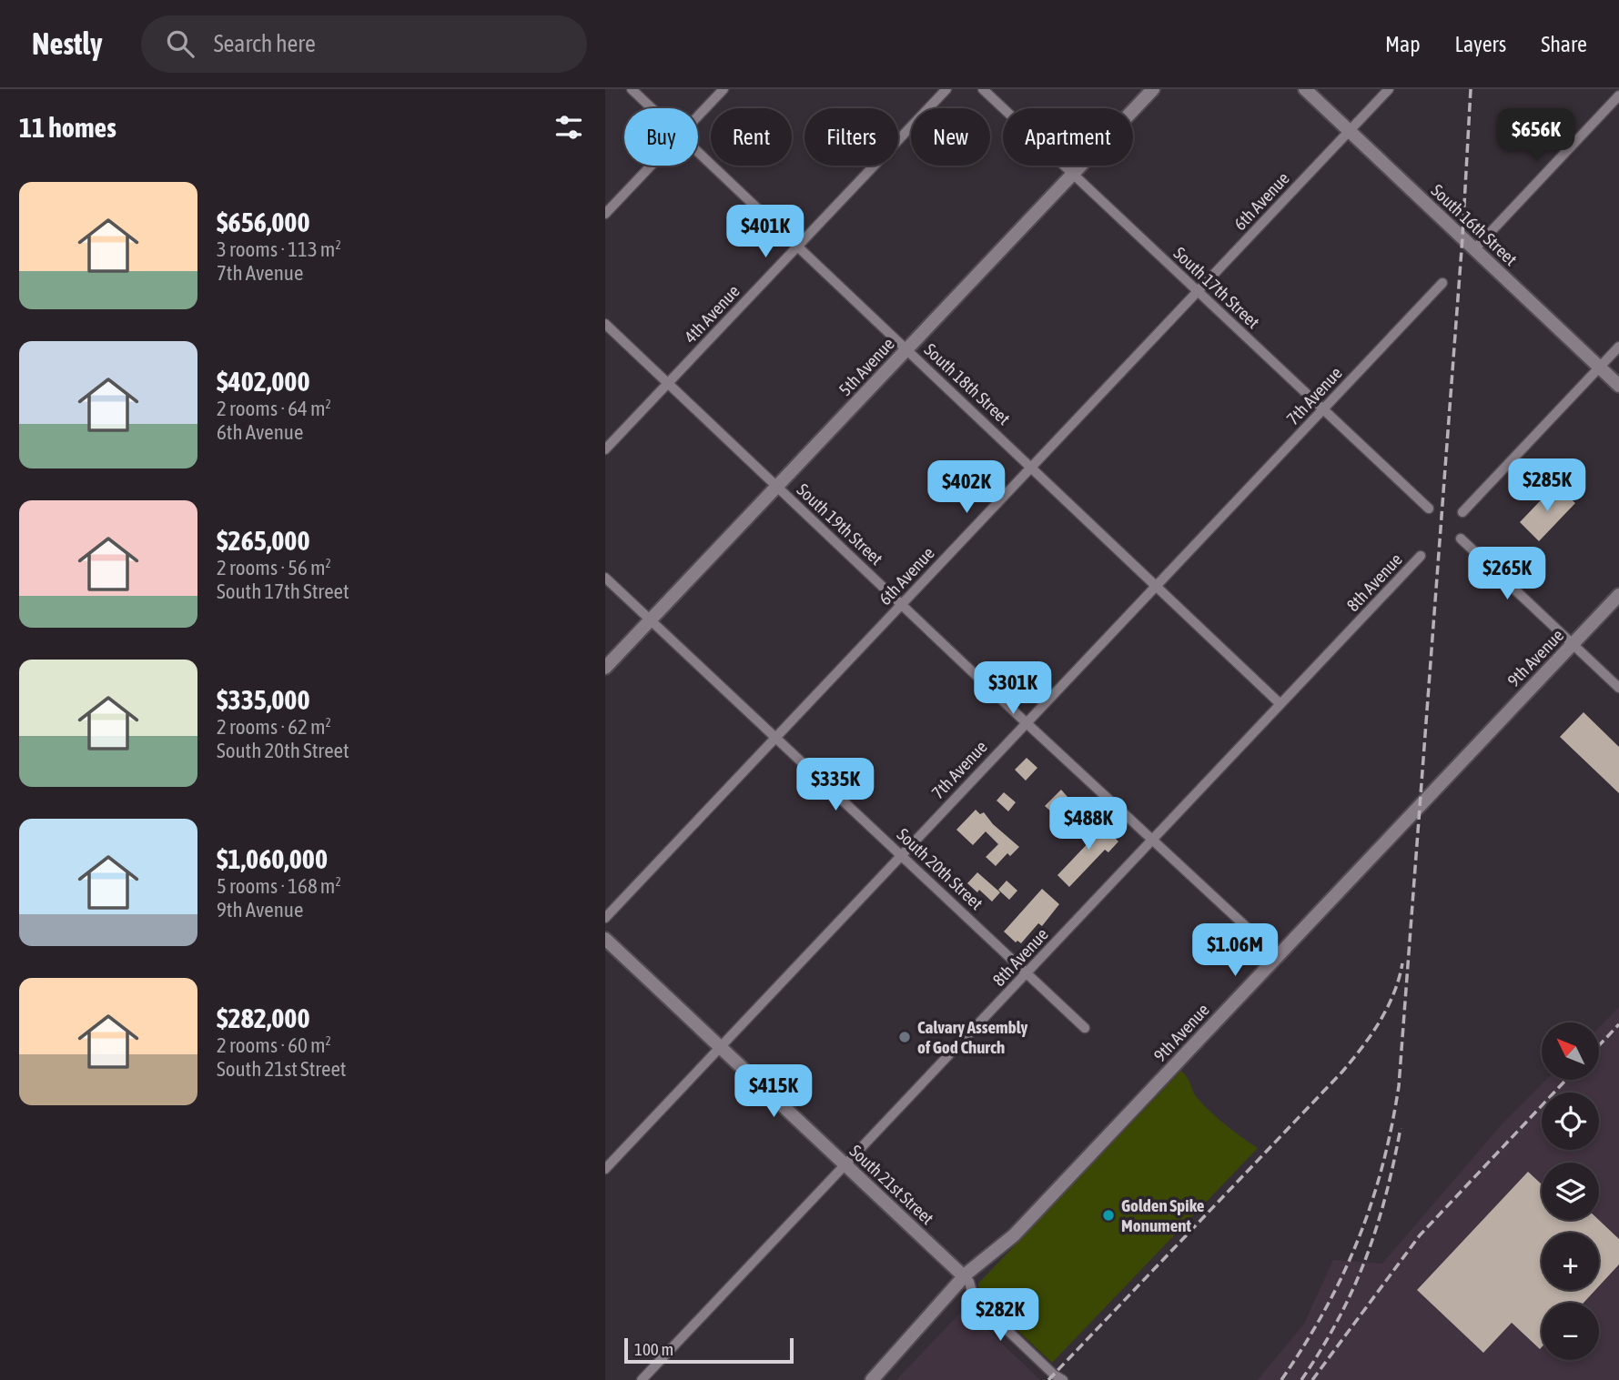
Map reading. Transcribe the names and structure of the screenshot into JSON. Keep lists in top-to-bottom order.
{
  "streets": {
    "main road": [
      "South 16th Street",
      "5th Avenue",
      "9th Avenue",
      "South 21st Street"
    ],
    "street": [
      "6th Avenue",
      "South 17th Street",
      "4th Avenue",
      "South 18th Street",
      "7th Avenue",
      "South 19th Street",
      "8th Avenue",
      "South 20th Street"
    ]
  },
  "crossings": [
    ["6th Avenue", "South 16th Street"],
    ["6th Avenue", "South 17th Street"],
    ["6th Avenue", "South 18th Street"],
    ["6th Avenue", "South 19th Street"],
    ["6th Avenue", "South 20th Street"],
    ["South 17th Street", "5th Avenue"],
    ["South 17th Street", "7th Avenue"],
    ["4th Avenue", "South 18th Street"],
    ["4th Avenue", "South 19th Street"],
    ["5th Avenue", "South 18th Street"],
    ["5th Avenue", "South 19th Street"],
    ["5th Avenue", "South 20th Street"],
    ["South 18th Street", "7th Avenue"],
    ["South 18th Street", "8th Avenue"],
    ["7th Avenue", "South 19th Street"],
    ["7th Avenue", "South 20th Street"],
    ["7th Avenue", "South 21st Street"],
    ["South 19th Street", "8th Avenue"],
    ["South 19th Street", "9th Avenue"],
    ["8th Avenue", "South 20th Street"],
    ["8th Avenue", "South 21st Street"],
    ["9th Avenue", "South 21st Street"]
  ],
  "places": ["Calvary Assembly of God Church", "Golden Spike Monument"],
  "scale_bar": "100 m",
  "north": "top left",
  "page": {
    "header": "Nestly",
    "search": "Search here",
    "nav": ["Map", "Layers", "Share"],
    "heading": "11 homes",
    "price": [
      "$656K",
      "$401K",
      "$285K",
      "$402K",
      "$265K",
      "$301K",
      "$335K",
      "$488K",
      "$1.06M",
      "$415K",
      "$282K"
    ],
    "chip": [
      "Buy",
      "Rent",
      "Filters",
      "New",
      "Apartment"
    ],
    "list": [
      {
        "name": "$656,000",
        "note": "3 rooms · 113 m² · 7th Avenue"
      },
      {
        "name": "$402,000",
        "note": "2 rooms · 64 m² · 6th Avenue"
      },
      {
        "name": "$265,000",
        "note": "2 rooms · 56 m² · South 17th Street"
      },
      {
        "name": "$335,000",
        "note": "2 rooms · 62 m² · South 20th Street"
      },
      {
        "name": "$1,060,000",
        "note": "5 rooms · 168 m² · 9th Avenue"
      },
      {
        "name": "$282,000",
        "note": "2 rooms · 60 m² · South 21st Street"
      }
    ],
    "map_buttons": ["+", "−"],
    "scale": "100 m"
  }
}
